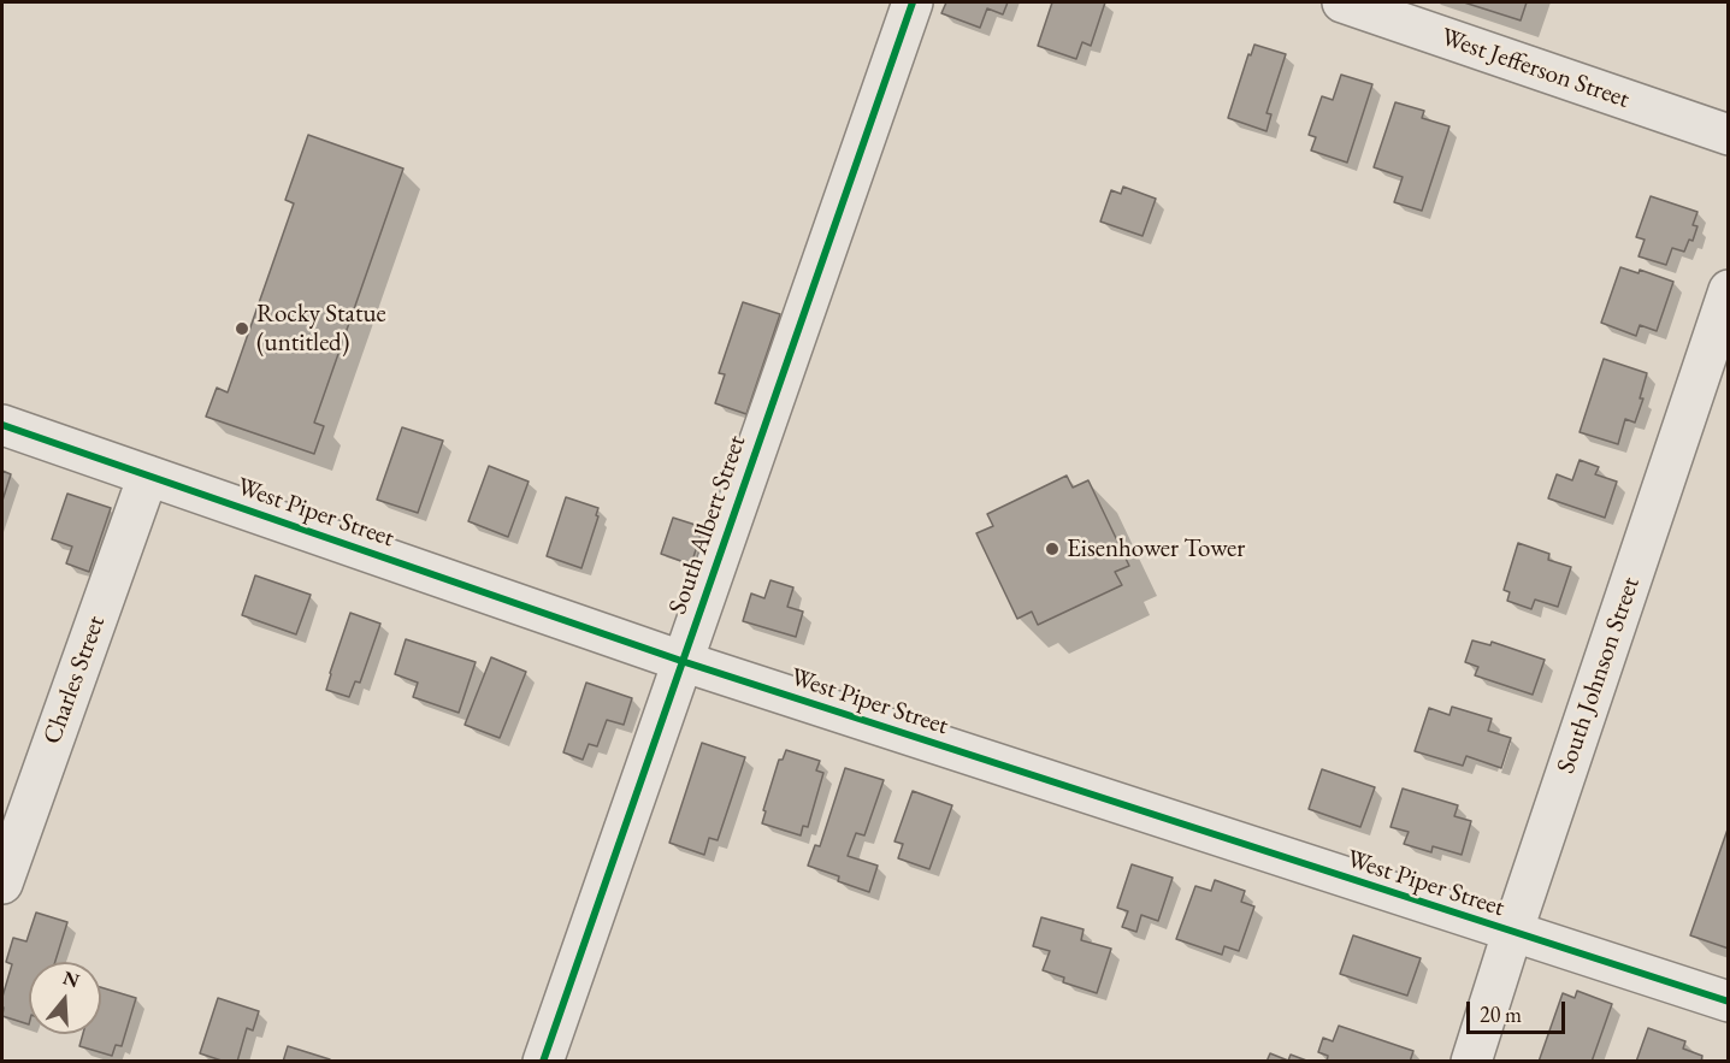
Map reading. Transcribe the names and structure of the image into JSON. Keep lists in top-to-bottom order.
{
  "streets": {
    "street": [
      "West Jefferson Street",
      "West Piper Street",
      "South Albert Street",
      "South Johnson Street",
      "Charles Street"
    ]
  },
  "crossings": [
    ["West Piper Street", "South Albert Street"],
    ["West Piper Street", "South Johnson Street"],
    ["West Piper Street", "Charles Street"]
  ],
  "places": ["Rocky Statue (untitled)", "Eisenhower Tower"],
  "scale_bar": "20 m",
  "north": "top"
}
